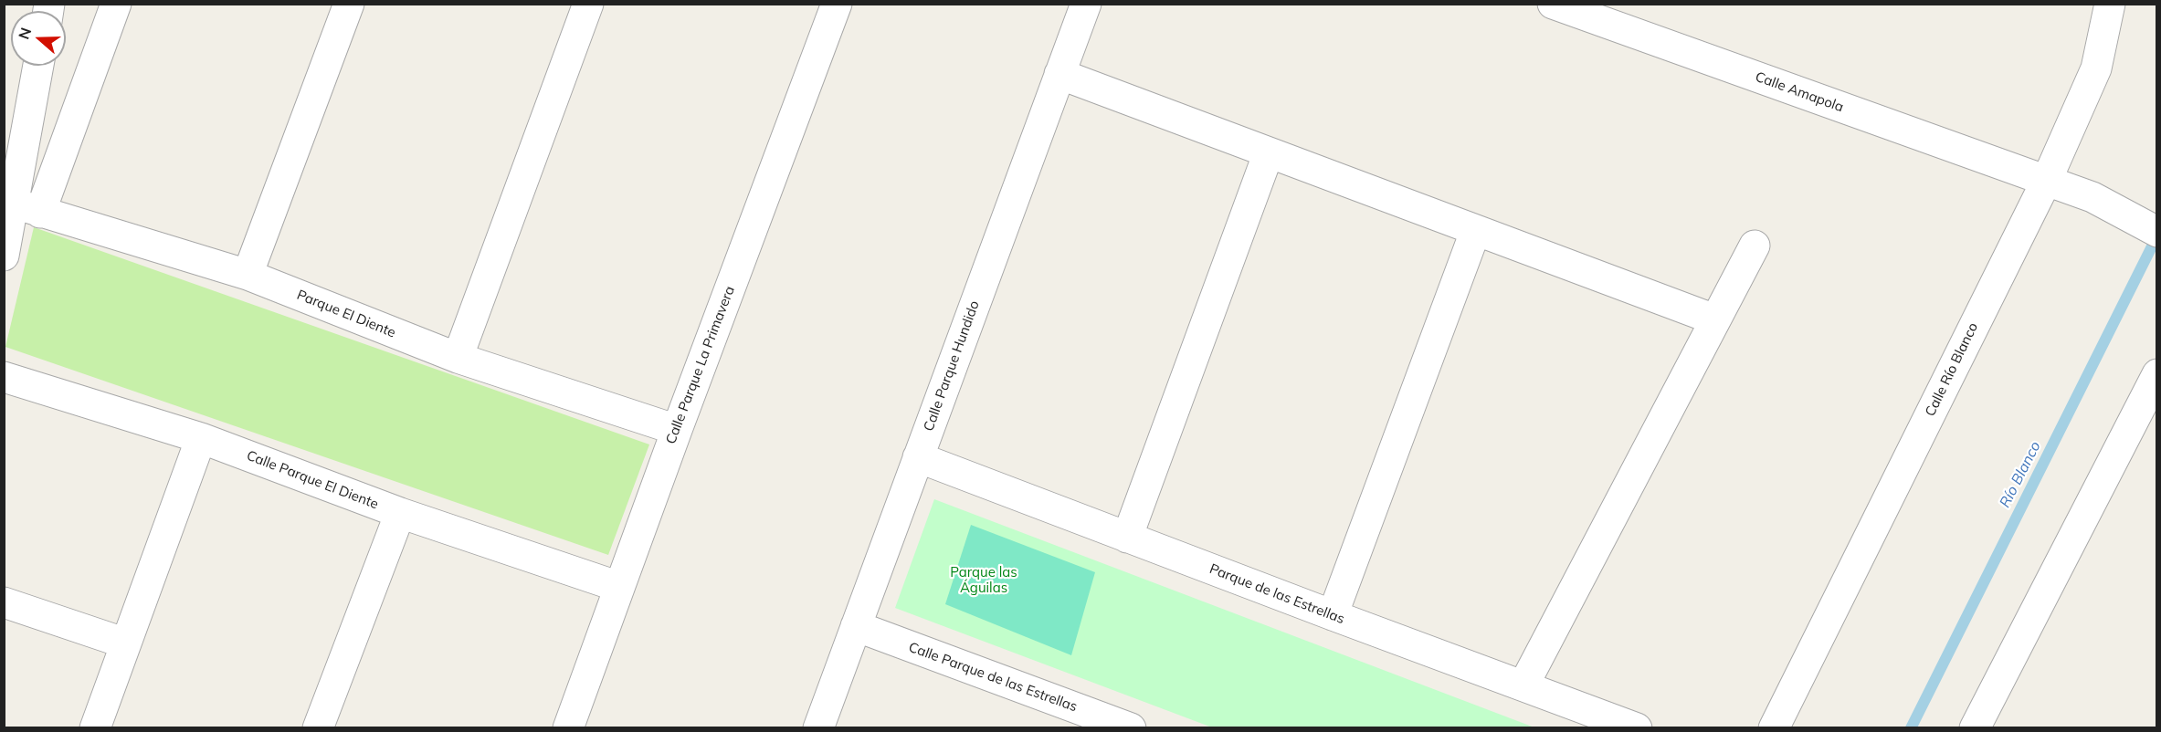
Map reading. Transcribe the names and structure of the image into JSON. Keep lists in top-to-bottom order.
{
  "streets": {
    "street": [
      "Calle Amapola",
      "Parque El Diente",
      "Calle Parque La Primavera",
      "Calle Parque Hundido",
      "Calle Río Blanco",
      "Calle Parque El Diente",
      "Parque de las Estrellas",
      "Calle Parque de las Estrellas"
    ]
  },
  "crossings": [
    ["Calle Amapola", "Calle Río Blanco"],
    ["Parque El Diente", "Calle Parque La Primavera"],
    ["Calle Parque La Primavera", "Calle Parque El Diente"],
    ["Calle Parque Hundido", "Parque de las Estrellas"],
    ["Calle Parque Hundido", "Calle Parque de las Estrellas"]
  ],
  "water": ["Río Blanco"],
  "parks": ["Parque las Águilas"],
  "north": "left"
}
